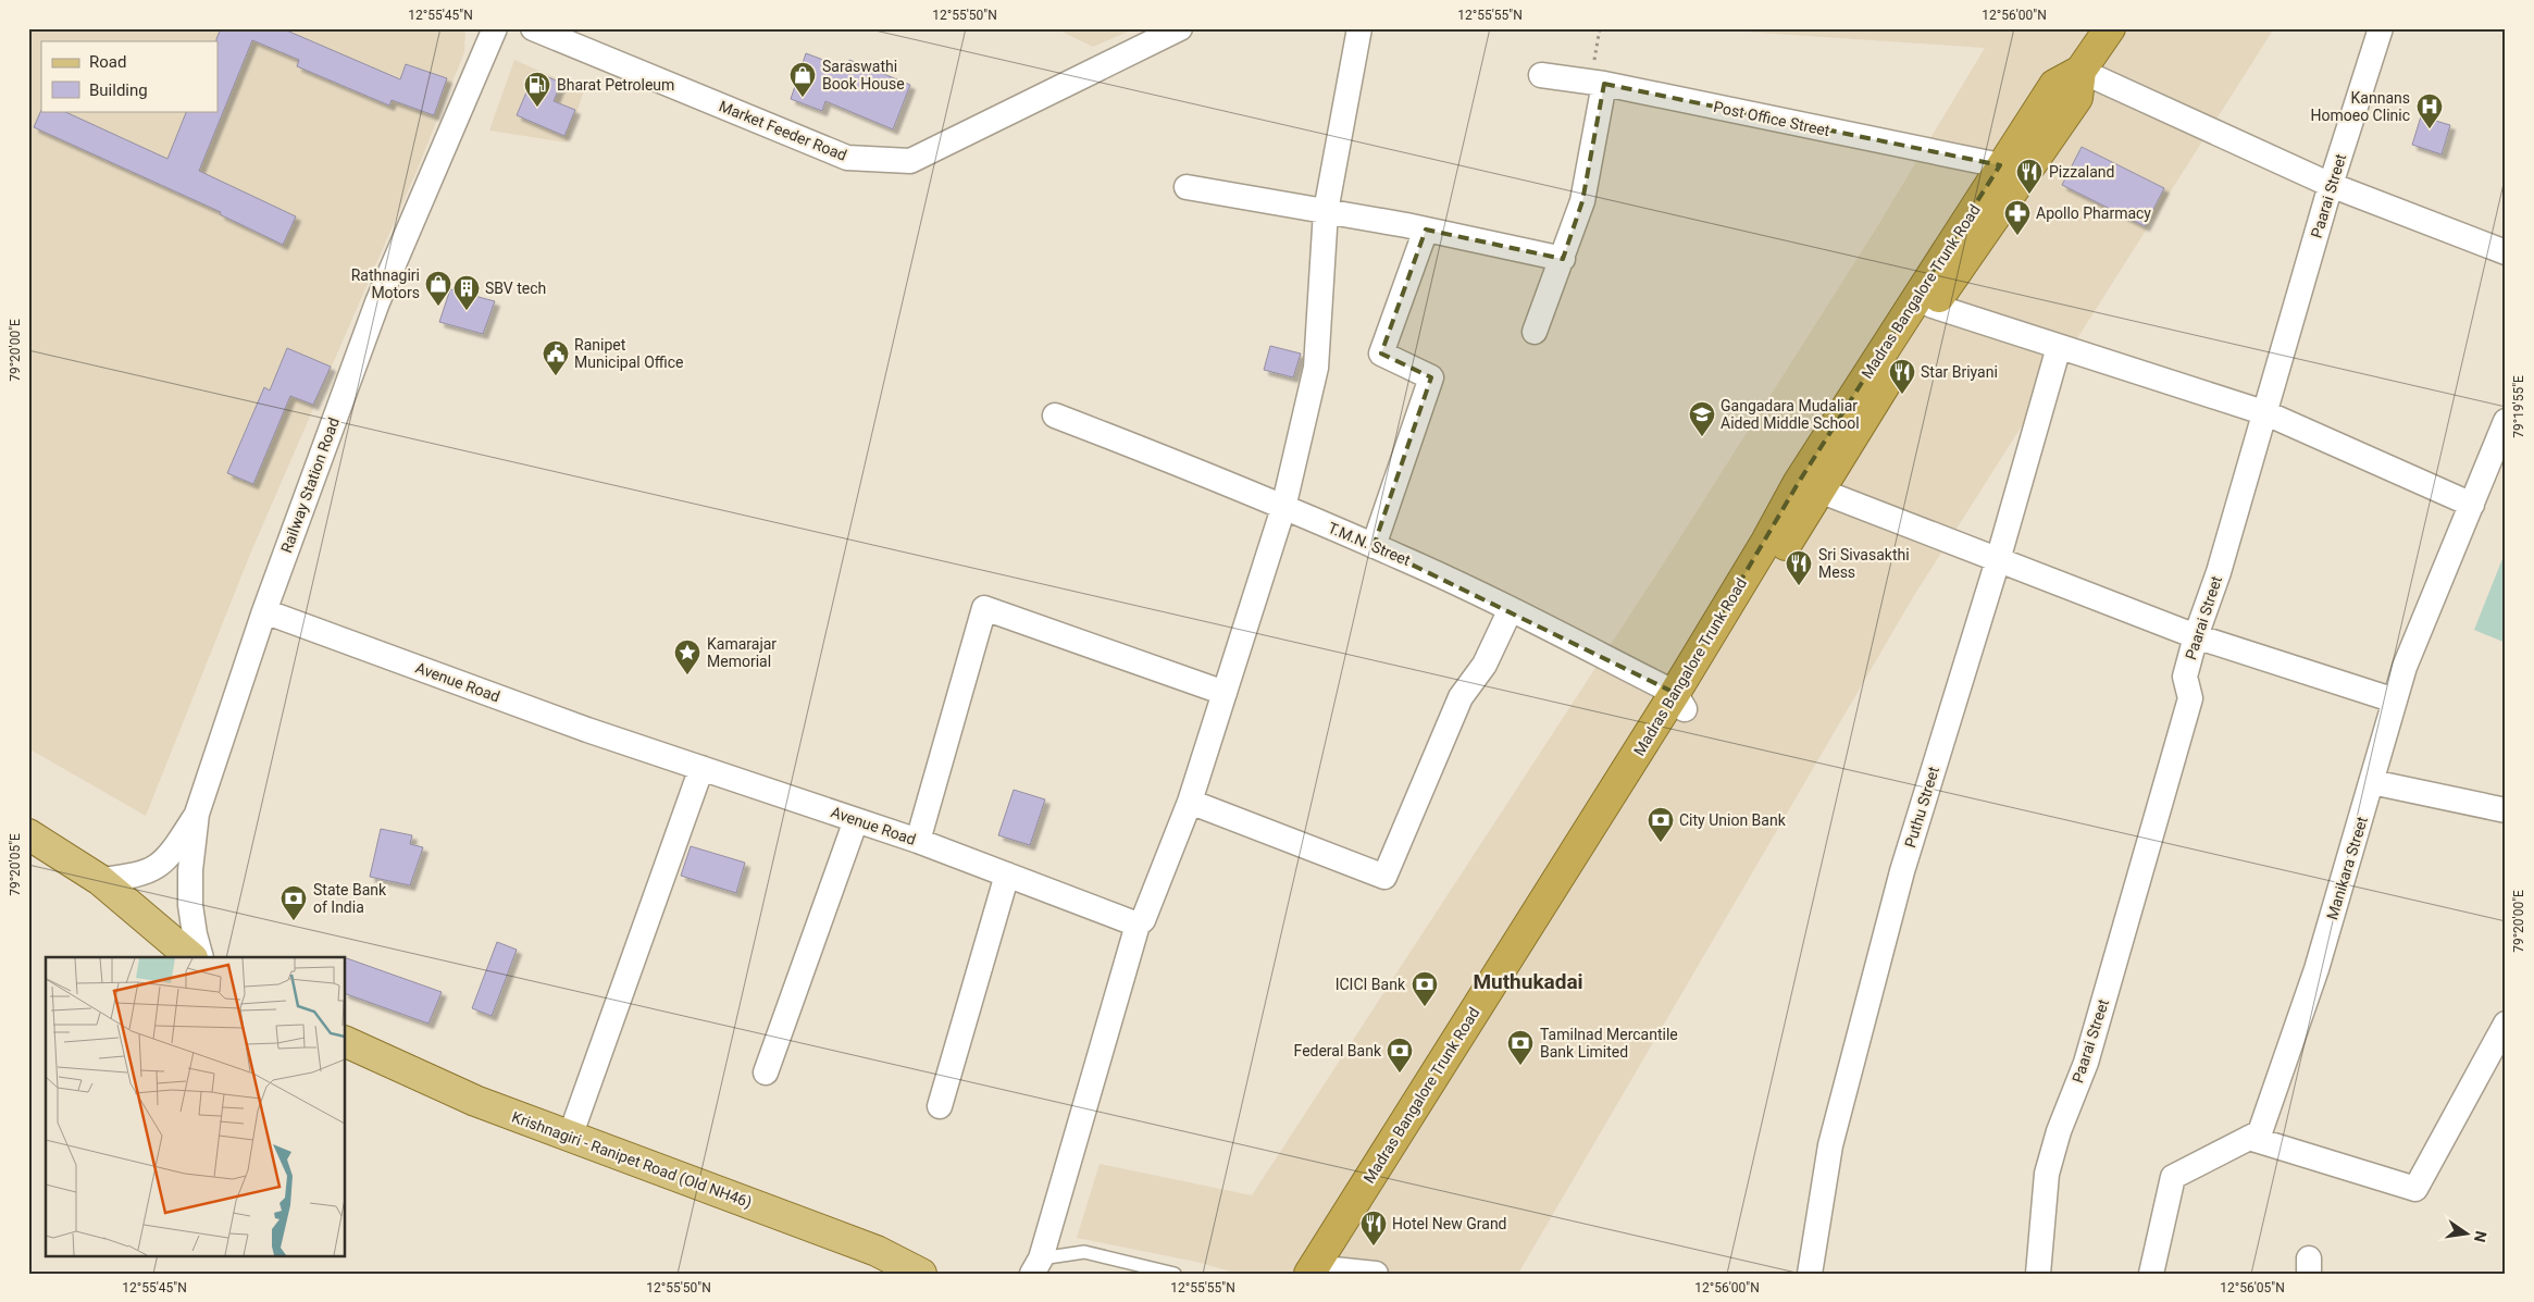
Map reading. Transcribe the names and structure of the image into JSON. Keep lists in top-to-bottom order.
{
  "streets": {
    "highway": ["Madras Bangalore Trunk Road"],
    "main road": ["Krishnagiri - Ranipet Road (Old NH46)"],
    "street": [
      "Post Office Street",
      "Market Feeder Road",
      "Paarai Street",
      "Railway Station Road",
      "T.M.N. Street",
      "Avenue Road",
      "Puthu Street",
      "Manikara Street"
    ]
  },
  "crossings": [
    ["Post Office Street", "Madras Bangalore Trunk Road"],
    ["Madras Bangalore Trunk Road", "T.M.N. Street"],
    ["Railway Station Road", "Avenue Road"]
  ],
  "districts": ["Muthukadai"],
  "places": {
    "shop": ["Saraswathi Book House", "Rathnagiri Motors"],
    "fuel station": ["Bharat Petroleum"],
    "hospital": ["Kannans Homoeo Clinic"],
    "restaurant": [
      "Pizzaland",
      "Star Briyani",
      "Sri Sivasakthi Mess",
      "Hotel New Grand"
    ],
    "pharmacy": ["Apollo Pharmacy"],
    "building": ["SBV tech"],
    "public building": ["Ranipet Municipal Office"],
    "school or university": ["Gangadara Mudaliar Aided Middle School"],
    "place": ["Kamarajar Memorial"],
    "bank": [
      "City Union Bank",
      "State Bank of India",
      "ICICI Bank",
      "Tamilnad Mercantile Bank Limited",
      "Federal Bank"
    ]
  },
  "legend": ["Road", "Building"],
  "north": "right",
  "coordinates": [
    "12°55'45\"N",
    "12°55'50\"N",
    "12°55'55\"N",
    "12°56'00\"N",
    "79°20'00\"E",
    "79°19'55\"E",
    "79°20'05\"E",
    "12°56'05\"N"
  ]
}
